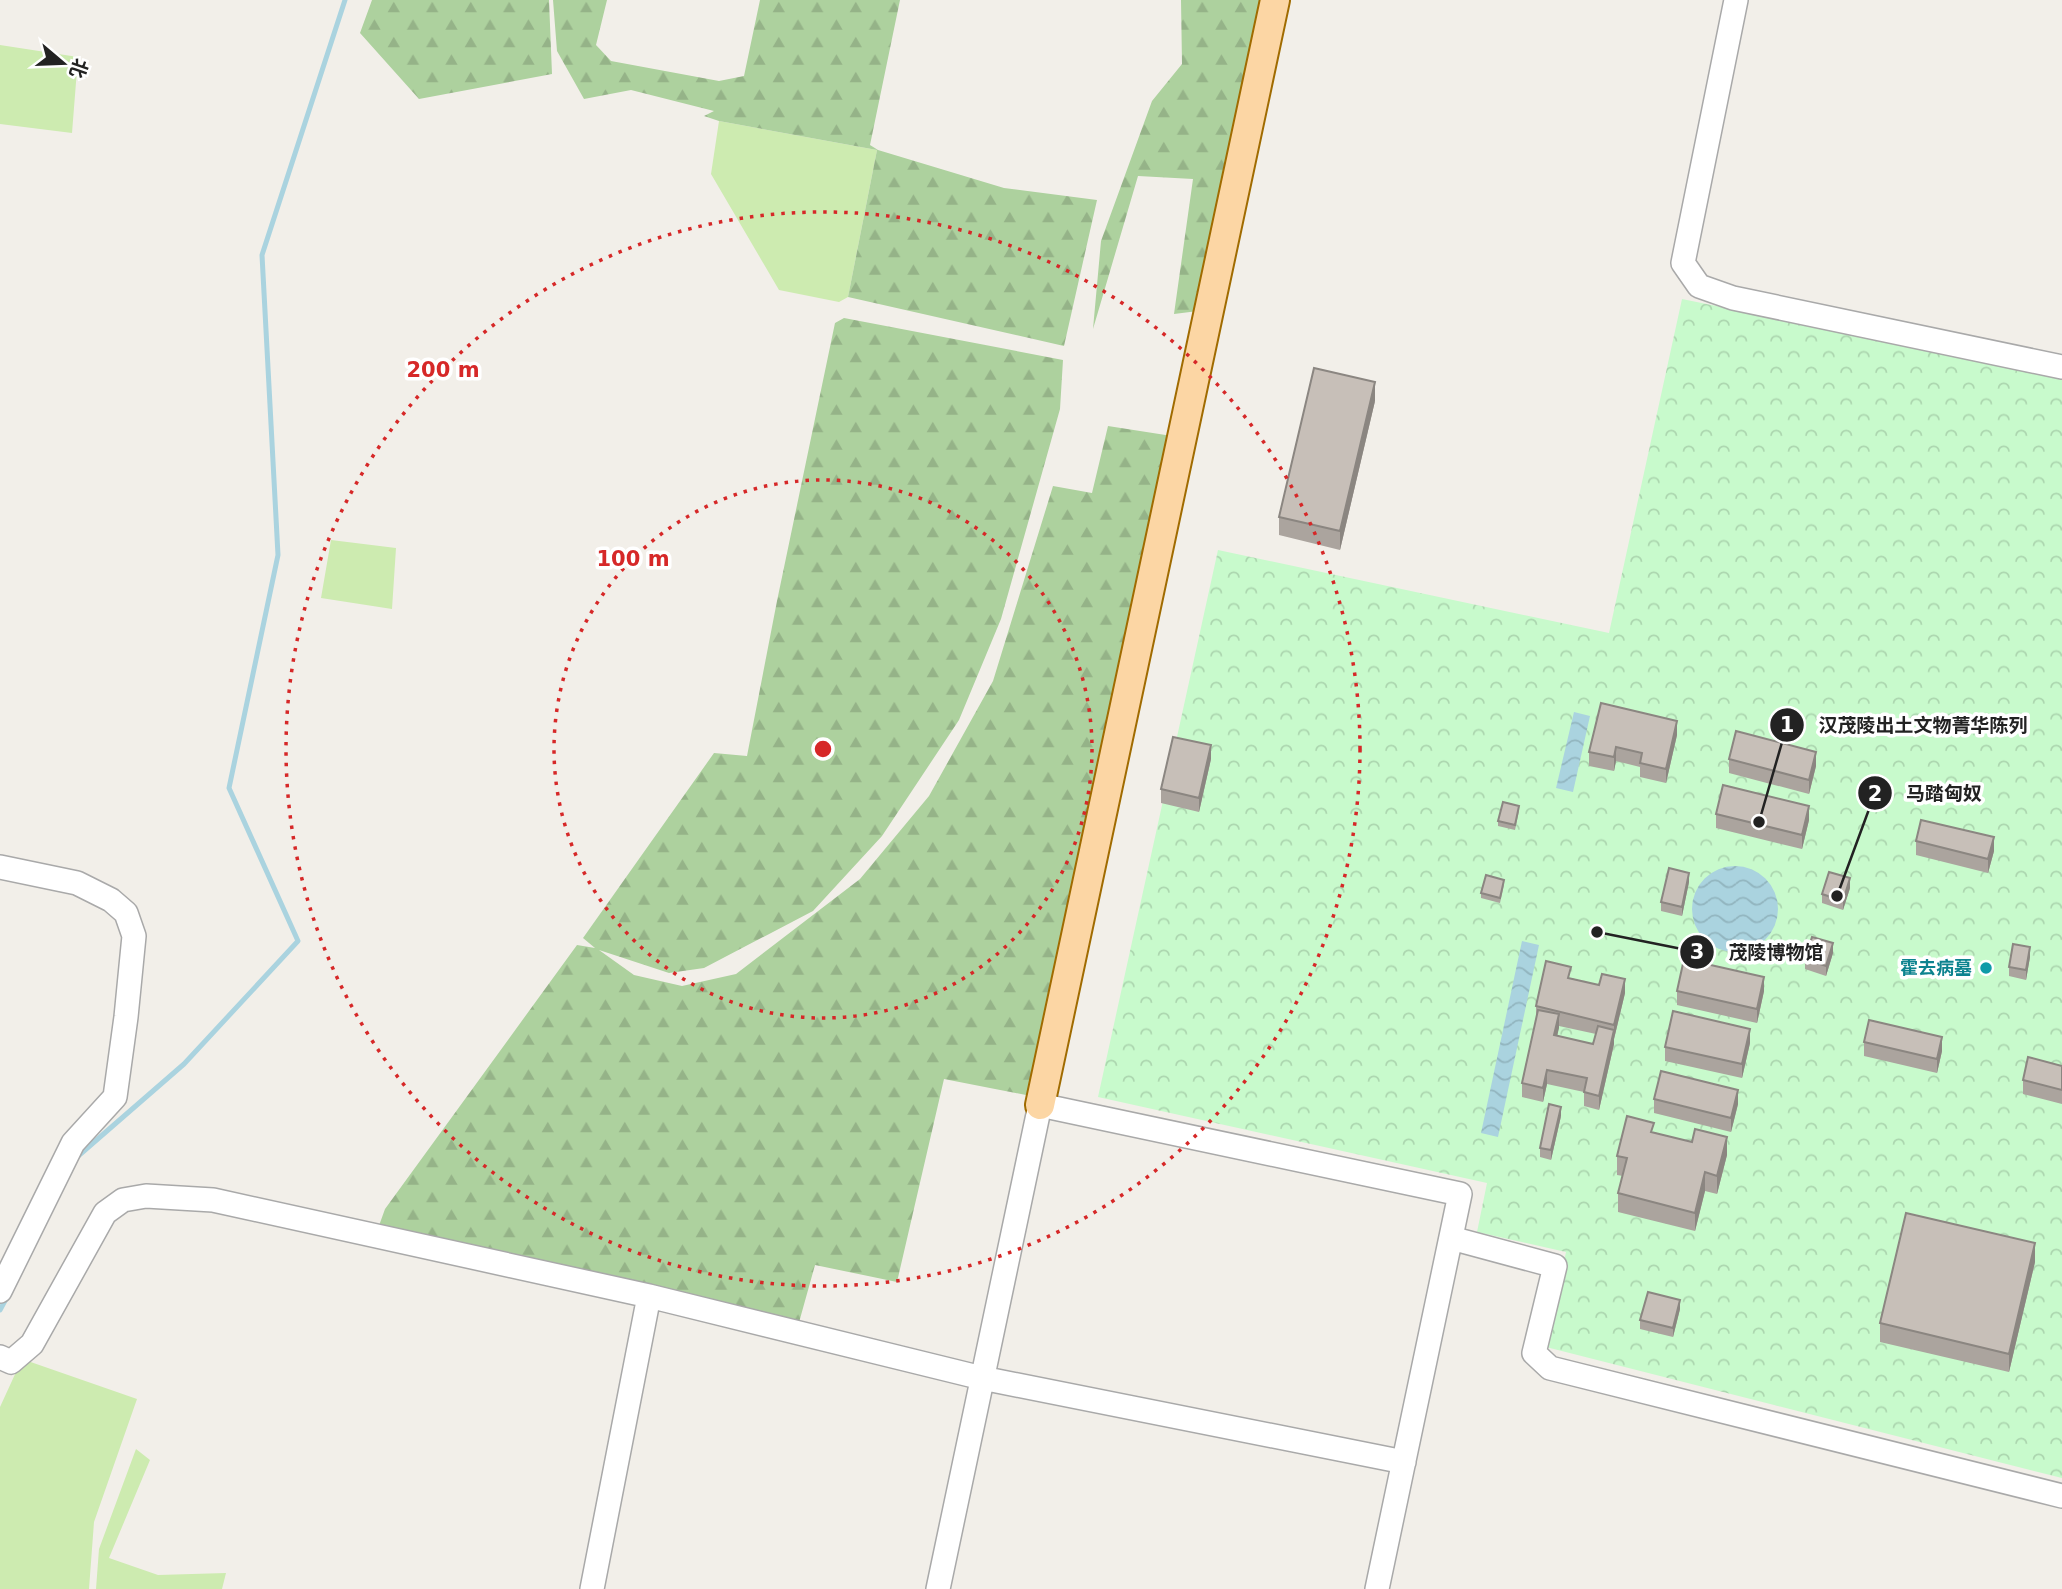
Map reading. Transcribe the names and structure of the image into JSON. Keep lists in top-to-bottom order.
{
  "places": [
    "汉茂陵出土文物菁华陈列",
    "马踏匈奴",
    "茂陵博物馆",
    "霍去病墓"
  ],
  "north": "right",
  "rings": ["200 m", "100 m"]
}
